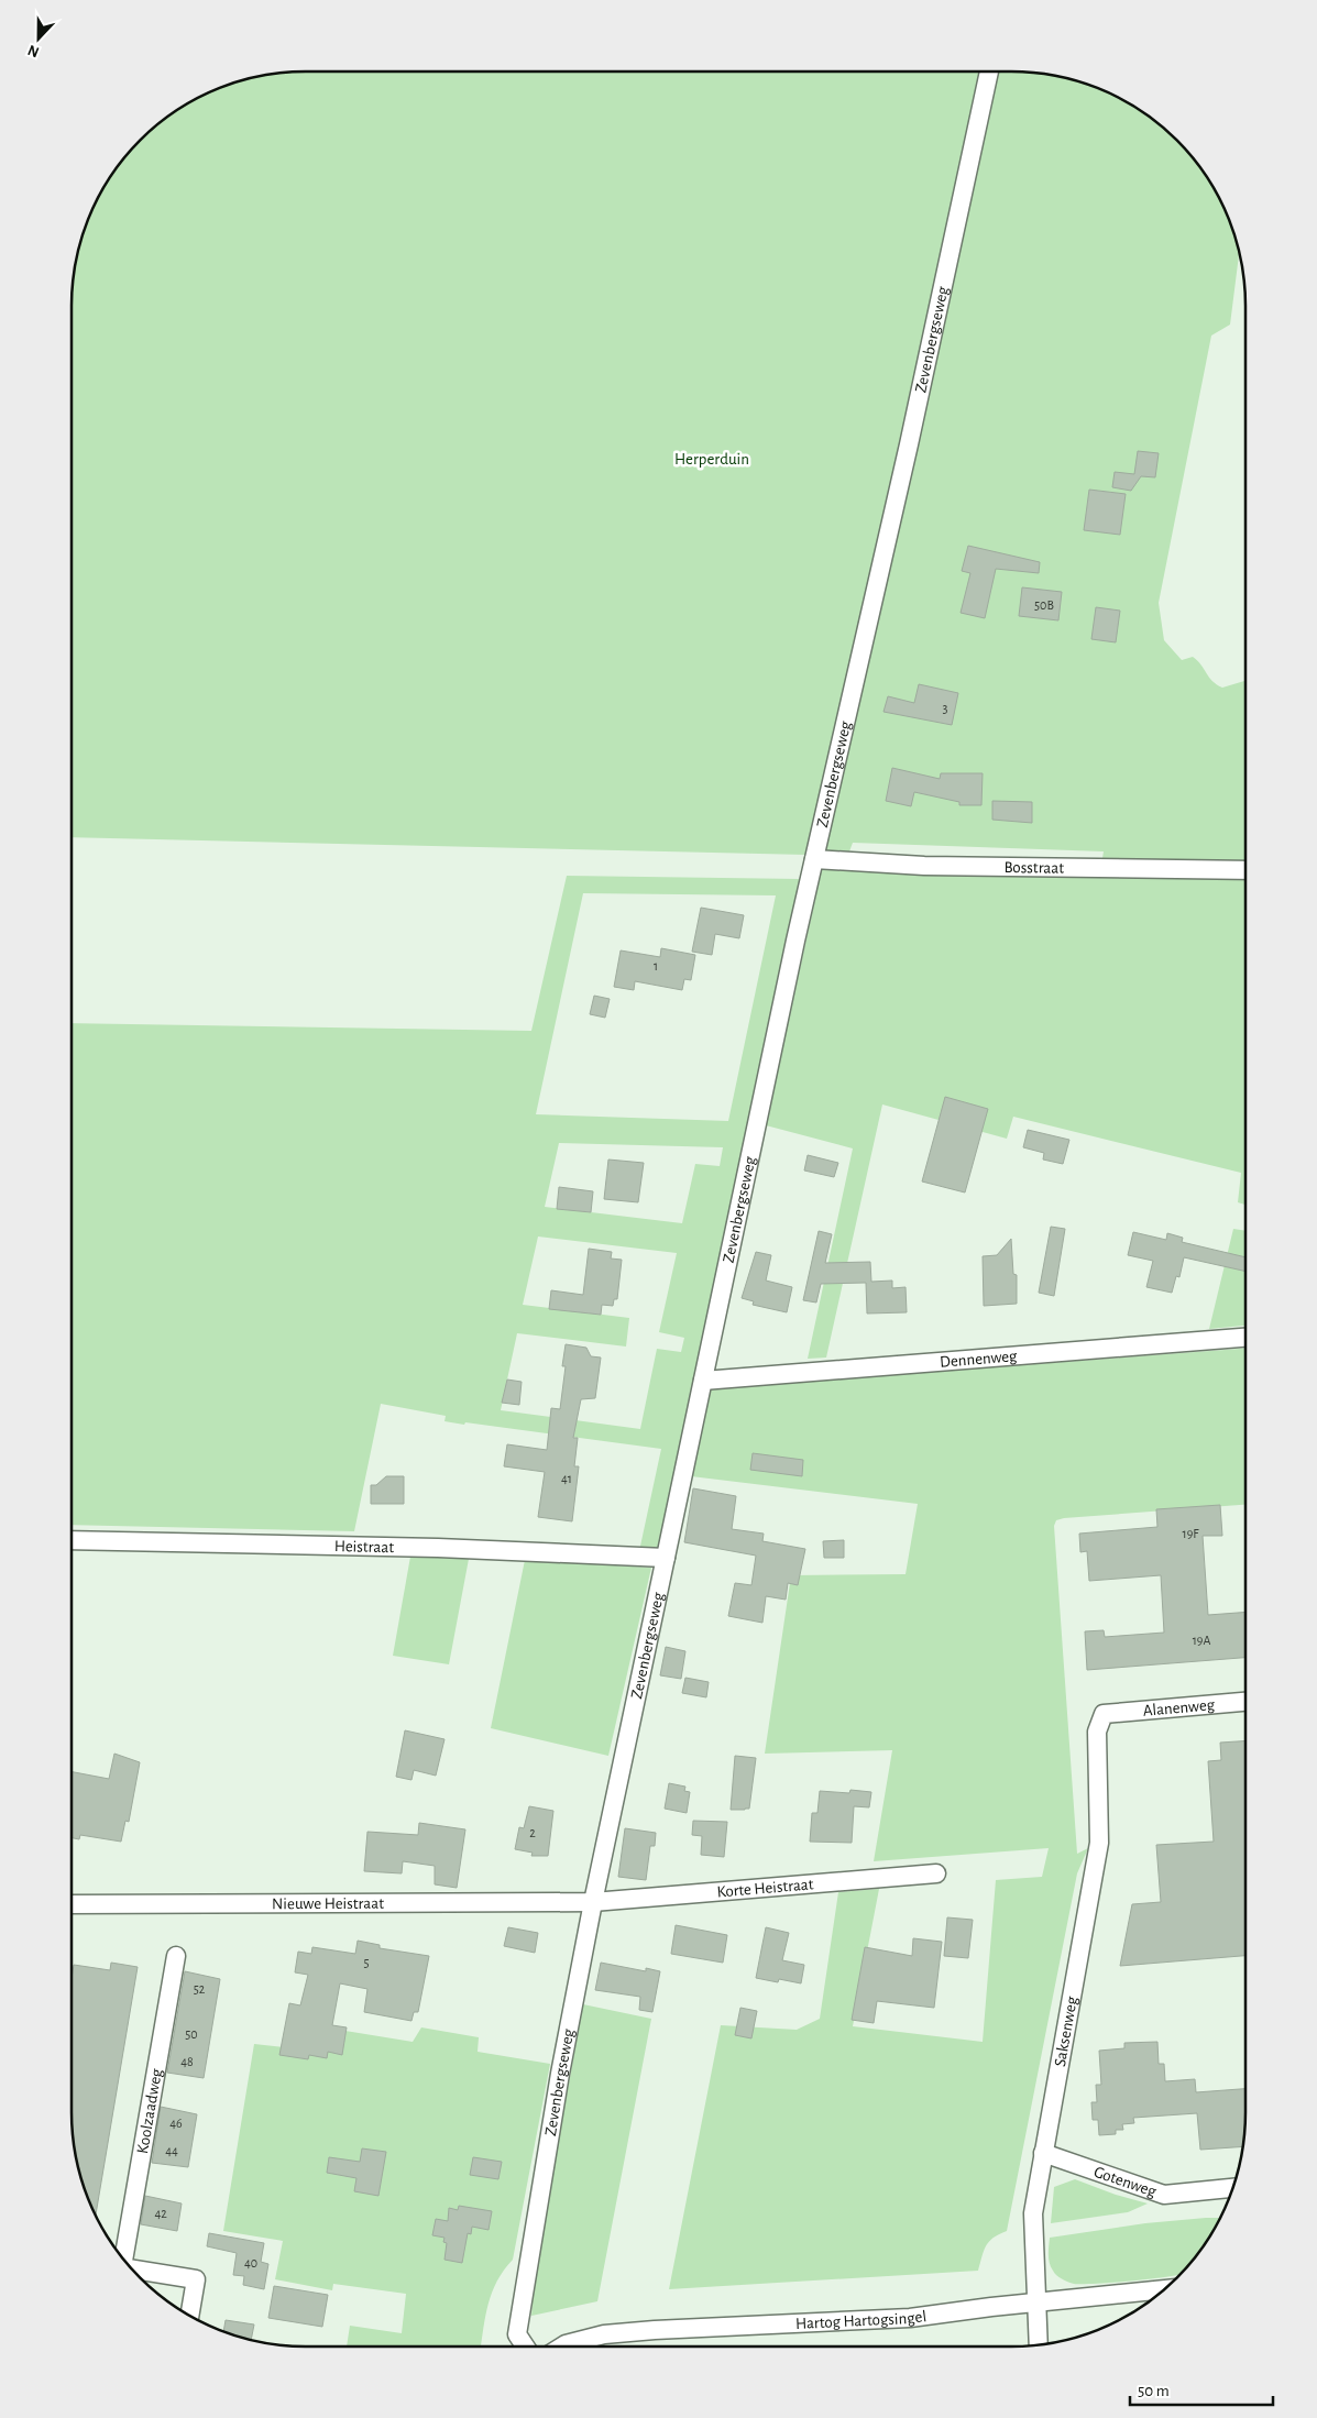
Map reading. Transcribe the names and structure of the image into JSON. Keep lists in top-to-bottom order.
{
  "streets": {
    "street": [
      "Zevenbergseweg",
      "Bosstraat",
      "Dennenweg",
      "Heistraat",
      "Alanenweg",
      "Korte Heistraat",
      "Nieuwe Heistraat",
      "Saksenweg",
      "Koolzaadweg",
      "Gotenweg",
      "Hartog Hartogsingel"
    ]
  },
  "crossings": [
    ["Zevenbergseweg", "Bosstraat"],
    ["Zevenbergseweg", "Dennenweg"],
    ["Zevenbergseweg", "Heistraat"],
    ["Zevenbergseweg", "Korte Heistraat"],
    ["Zevenbergseweg", "Nieuwe Heistraat"],
    ["Alanenweg", "Saksenweg"],
    ["Korte Heistraat", "Nieuwe Heistraat"],
    ["Saksenweg", "Gotenweg"],
    ["Saksenweg", "Hartog Hartogsingel"]
  ],
  "parks": ["Herperduin"],
  "house_numbers": [
    "50B",
    "3",
    "1",
    "41",
    "19F",
    "19A",
    "2",
    "5",
    "52",
    "50",
    "48",
    "46",
    "44",
    "42",
    "40"
  ],
  "scale_bar": "50 m",
  "north": "bottom"
}
